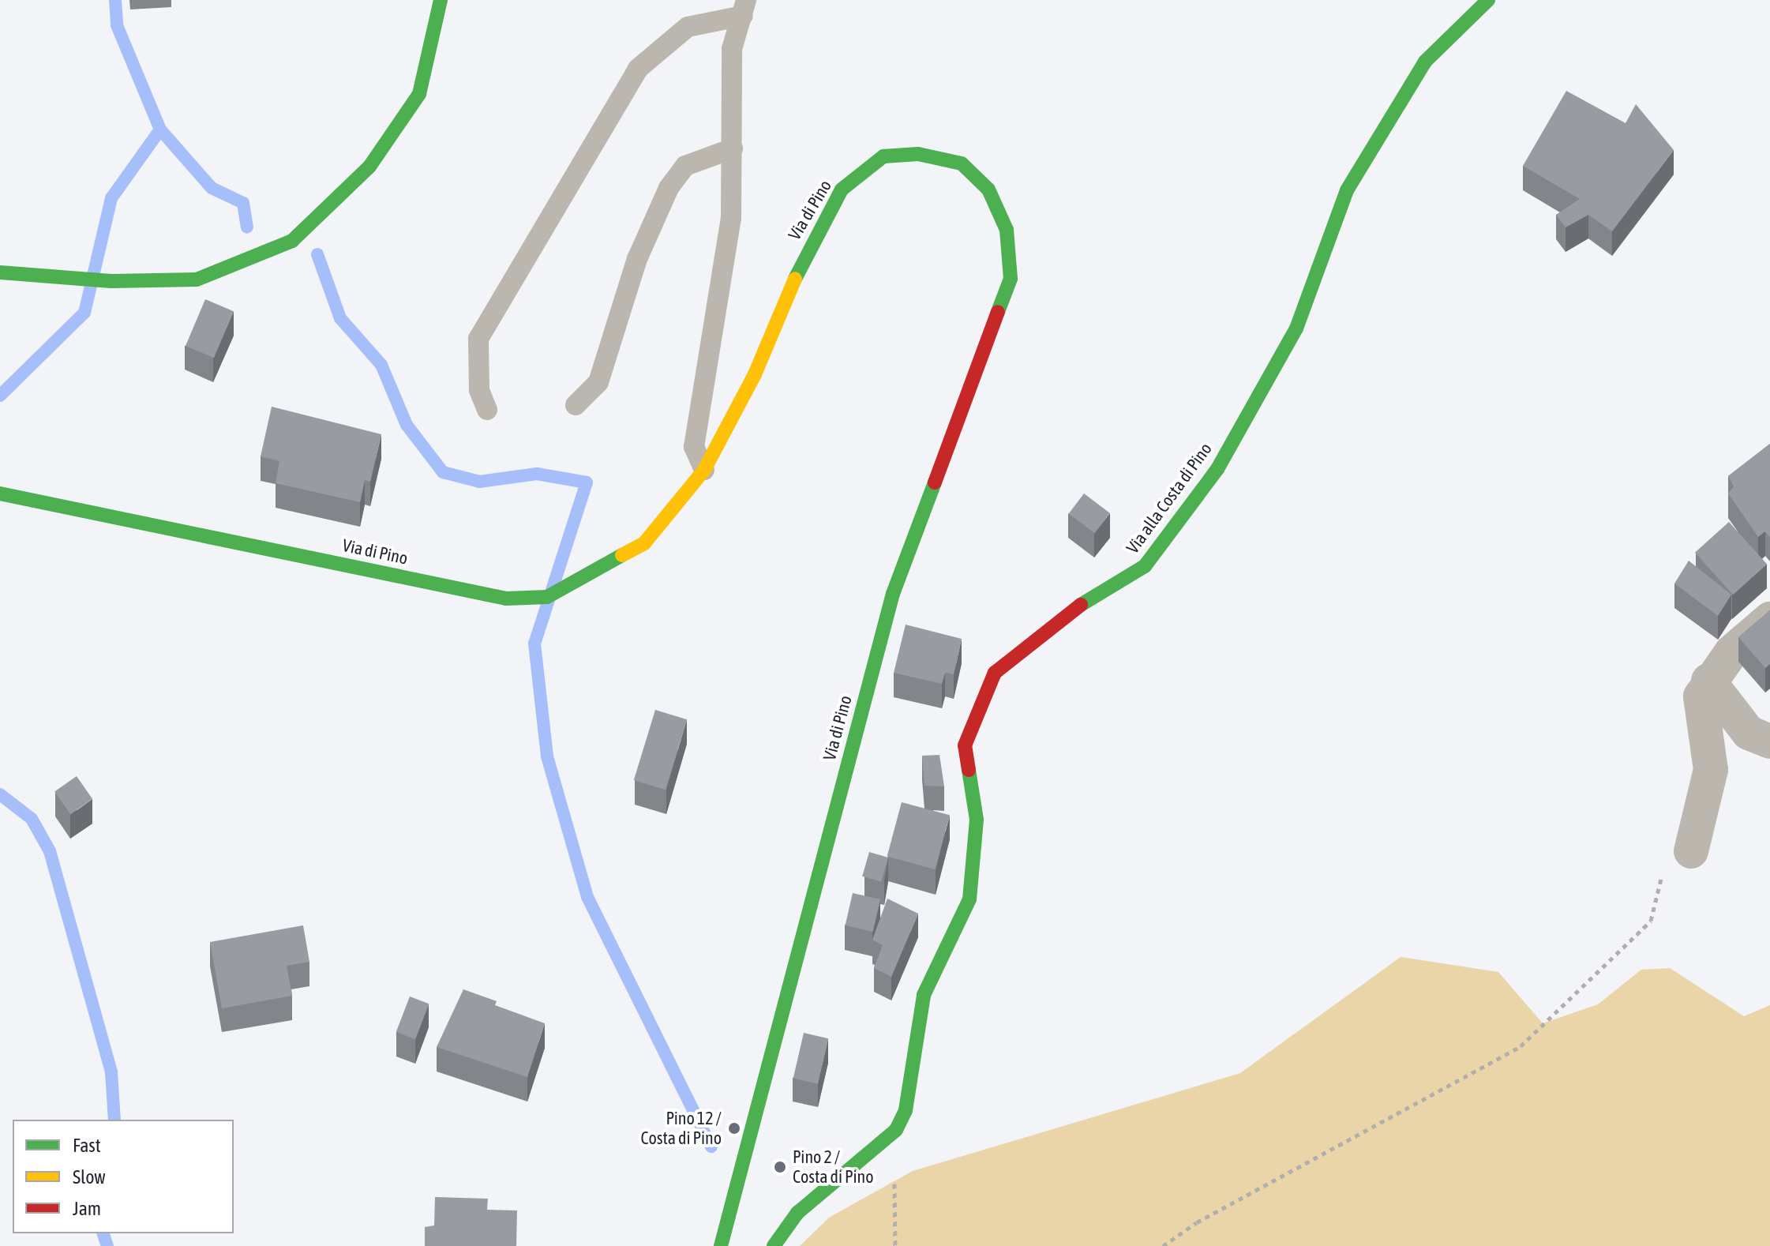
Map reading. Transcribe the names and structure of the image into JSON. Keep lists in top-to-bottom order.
{
  "streets": {
    "street": ["Via di Pino", "Via alla Costa di Pino"]
  },
  "places": ["Pino 12 / Costa di Pino", "Pino 2 / Costa di Pino"],
  "legend": ["Fast", "Slow", "Jam"]
}
